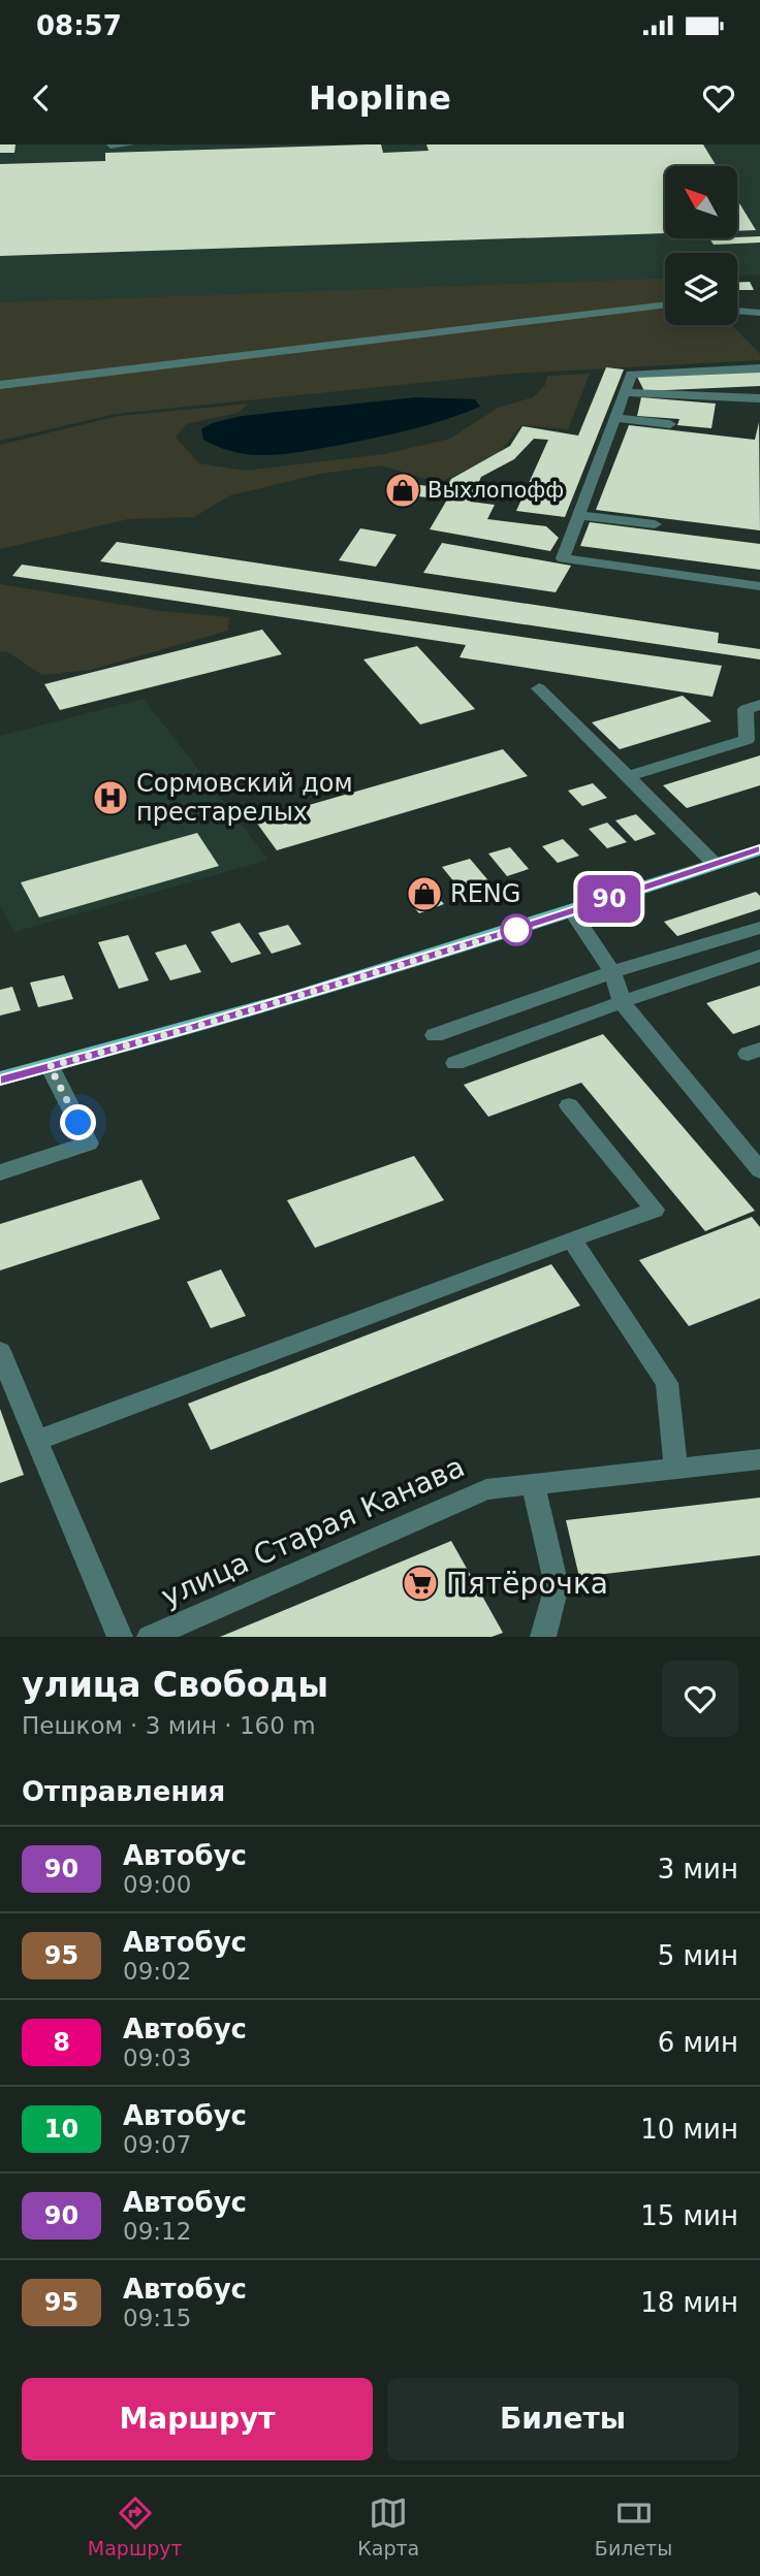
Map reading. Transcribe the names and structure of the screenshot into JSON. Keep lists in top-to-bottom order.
{
  "streets": {
    "street": ["улица Старая Канава"]
  },
  "places": {
    "shop": ["Выхлопофф", "RENG"],
    "hospital": ["Сормовский дом престарелых"],
    "supermarket": ["Пятёрочка"]
  },
  "lines": ["bus line 90"],
  "north": "top left",
  "page": {
    "status": "08:57",
    "header": "Hopline",
    "on_map": "90",
    "heading": [
      ["улица Свободы", "Пешком · 3 мин · 160 m"],
      "Отправления"
    ],
    "list": [
      {
        "mark": "90",
        "name": "Автобус",
        "note": "09:00",
        "value": "3 мин"
      },
      {
        "mark": "95",
        "name": "Автобус",
        "note": "09:02",
        "value": "5 мин"
      },
      {
        "mark": "8",
        "name": "Автобус",
        "note": "09:03",
        "value": "6 мин"
      },
      {
        "mark": "10",
        "name": "Автобус",
        "note": "09:07",
        "value": "10 мин"
      },
      {
        "mark": "90",
        "name": "Автобус",
        "note": "09:12",
        "value": "15 мин"
      },
      {
        "mark": "95",
        "name": "Автобус",
        "note": "09:15",
        "value": "18 мин"
      }
    ],
    "buttons": ["Маршрут", "Билеты"],
    "tabs": ["Маршрут", "Карта", "Билеты"]
  }
}
